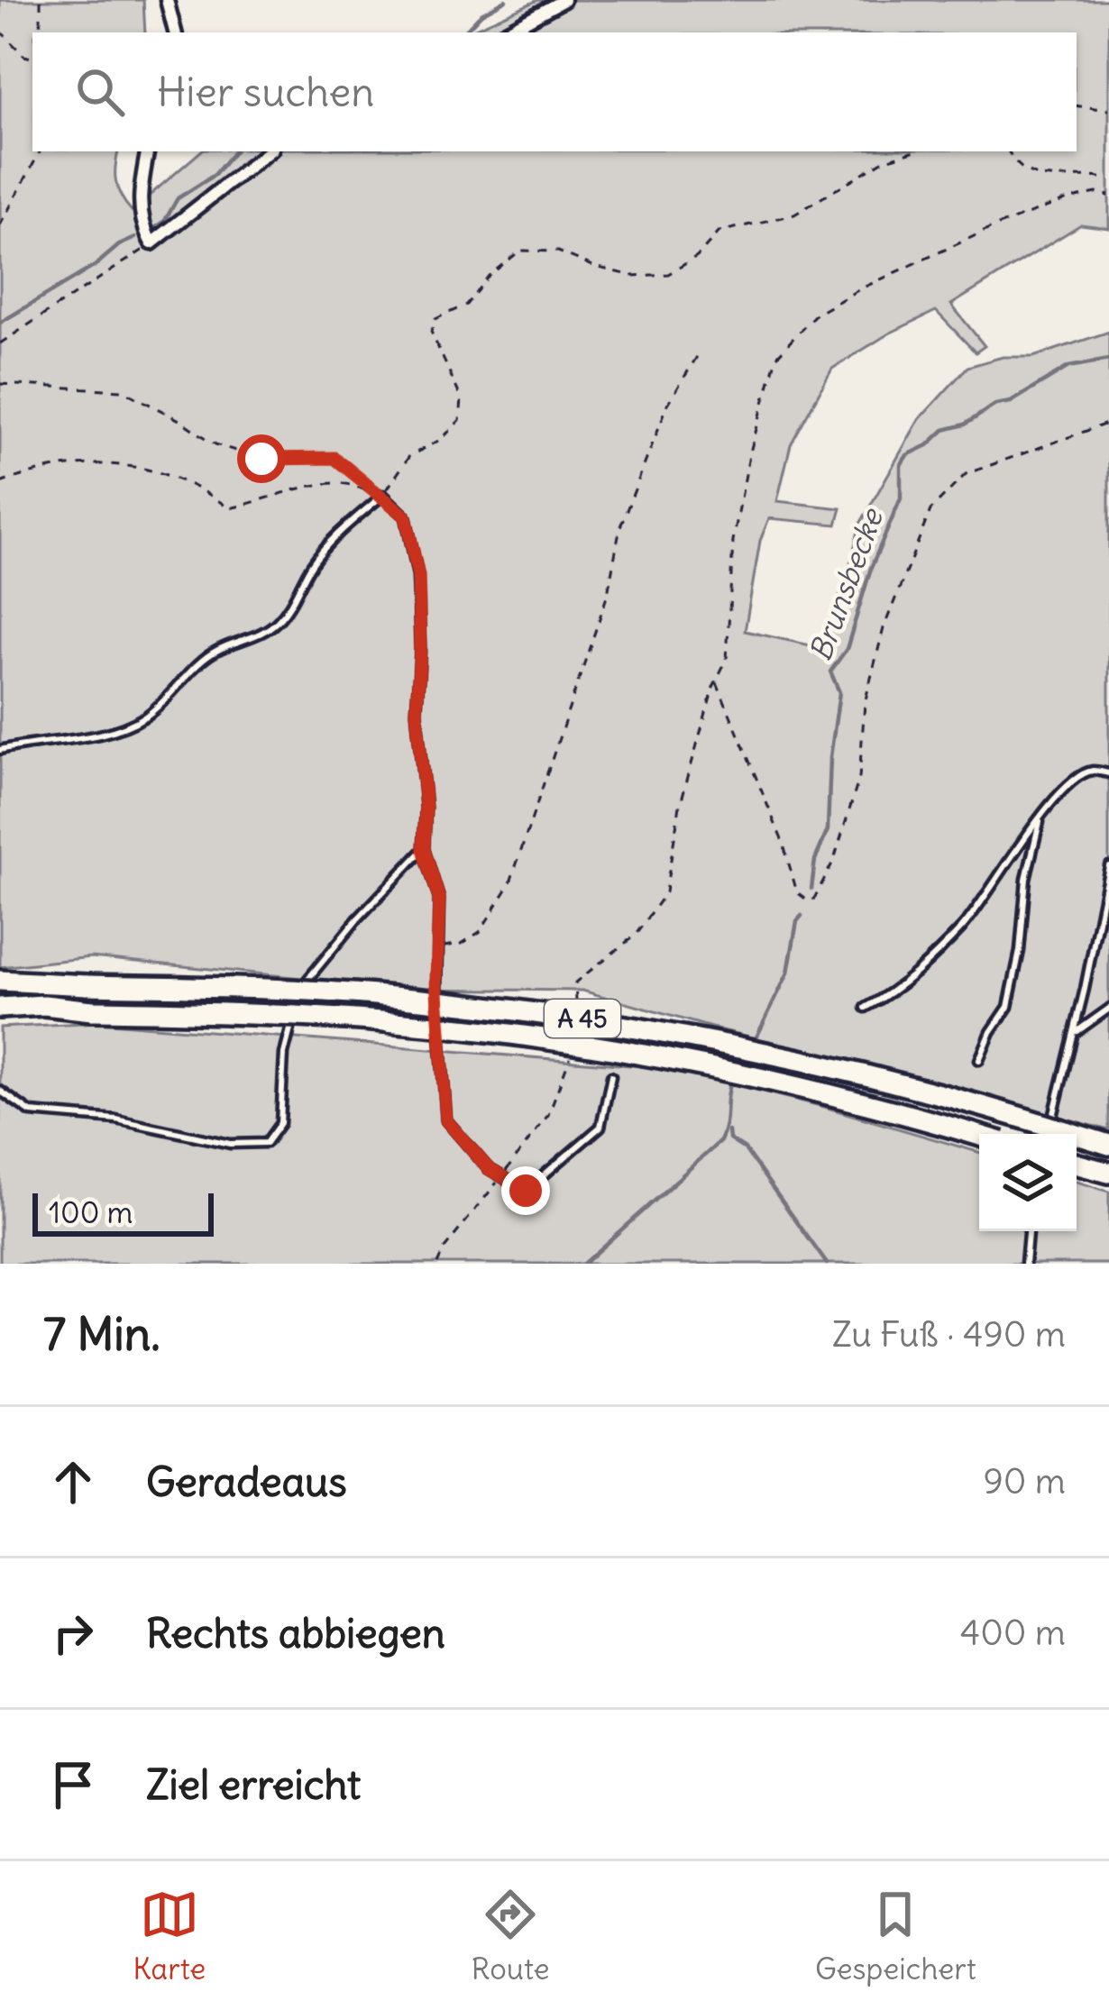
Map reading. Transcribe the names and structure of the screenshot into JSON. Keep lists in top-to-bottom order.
{
  "streets": {
    "highway": ["A 45"]
  },
  "water": ["Brunsbecke"],
  "scale_bar": "100 m",
  "page": {
    "search": "Hier suchen",
    "scale": "100 m",
    "heading": ["7 Min.", "Zu Fuß · 490 m"],
    "list": [
      ["Geradeaus", "90 m"],
      ["Rechts abbiegen", "400 m"],
      "Ziel erreicht"
    ],
    "nav": ["Karte", "Route", "Gespeichert"]
  }
}
